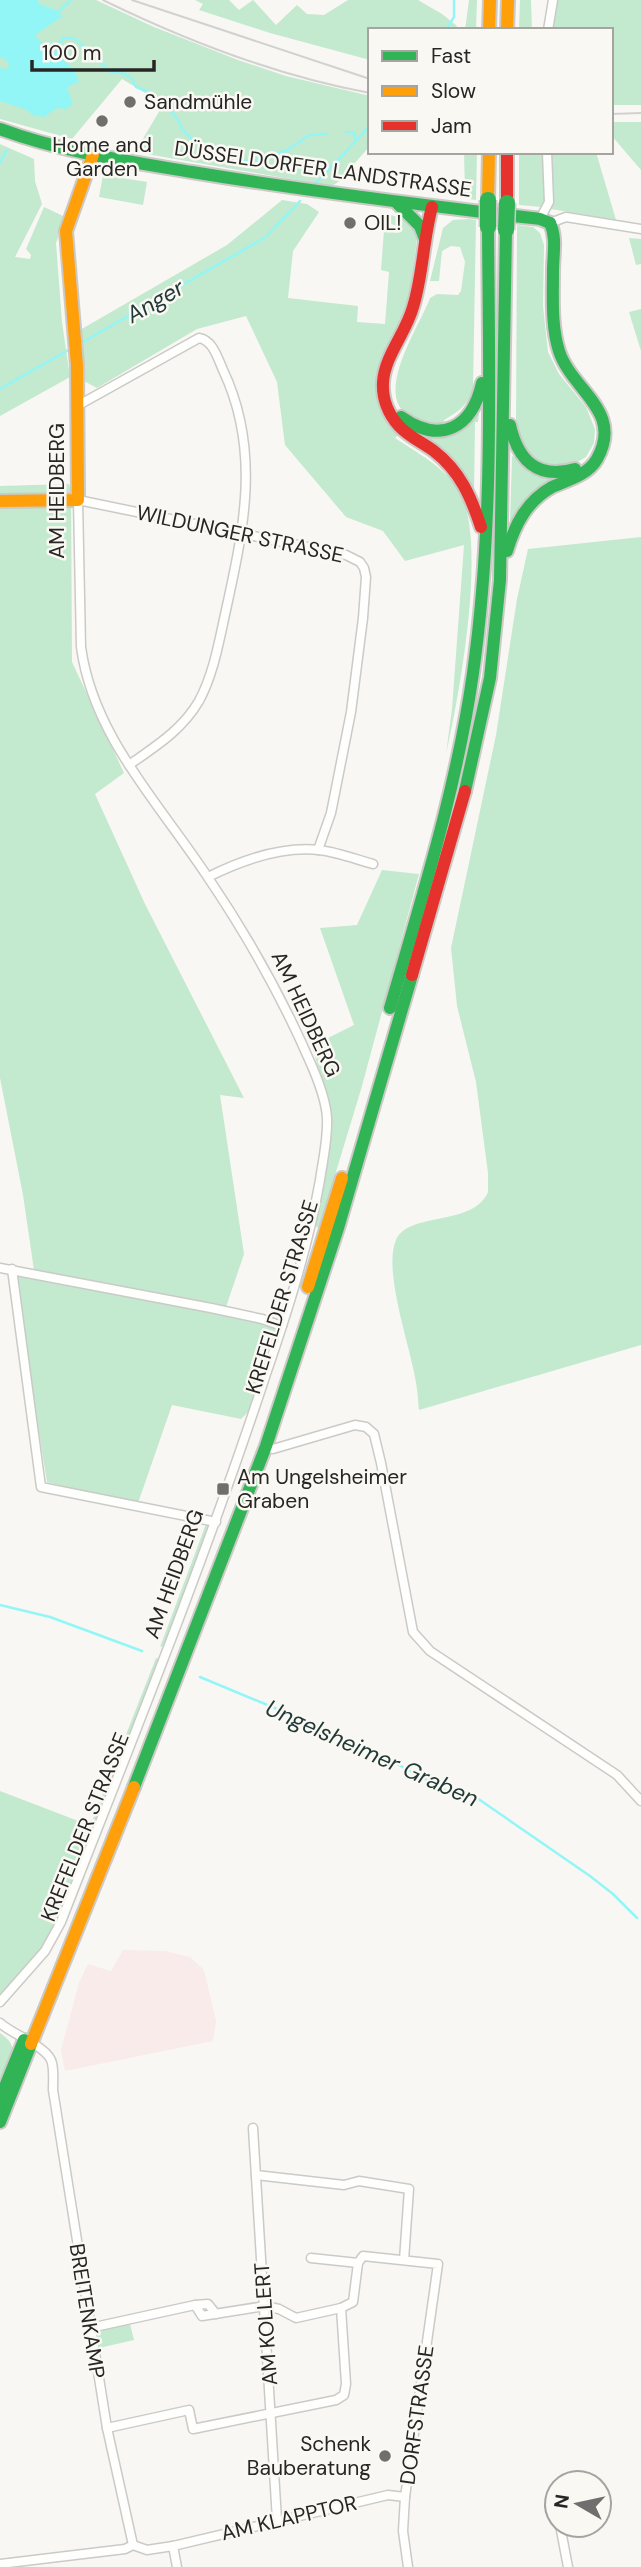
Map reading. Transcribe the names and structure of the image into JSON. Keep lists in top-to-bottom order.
{
  "streets": {
    "main road": ["DÜSSELDORFER LANDSTRASSE", "AM HEIDBERG", "KREFELDER STRASSE"],
    "street": [
      "WILDUNGER STRASSE",
      "BREITENKAMP",
      "AM KOLLERT",
      "DORFSTRASSE",
      "AM KLAPPTOR"
    ]
  },
  "crossings": [
    ["DÜSSELDORFER LANDSTRASSE", "AM HEIDBERG"],
    ["AM HEIDBERG", "WILDUNGER STRASSE"],
    ["KREFELDER STRASSE", "BREITENKAMP"],
    ["AM KOLLERT", "AM KLAPPTOR"],
    ["DORFSTRASSE", "AM KLAPPTOR"]
  ],
  "water": ["Anger", "Ungelsheimer Graben"],
  "places": {
    "other": [
      "Sandmühle",
      "Home and Garden",
      "OIL!",
      "Schenk Bauberatung"
    ],
    "transit": ["Am Ungelsheimer Graben"]
  },
  "legend": ["Fast", "Slow", "Jam"],
  "scale_bar": "100 m",
  "north": "left"
}
